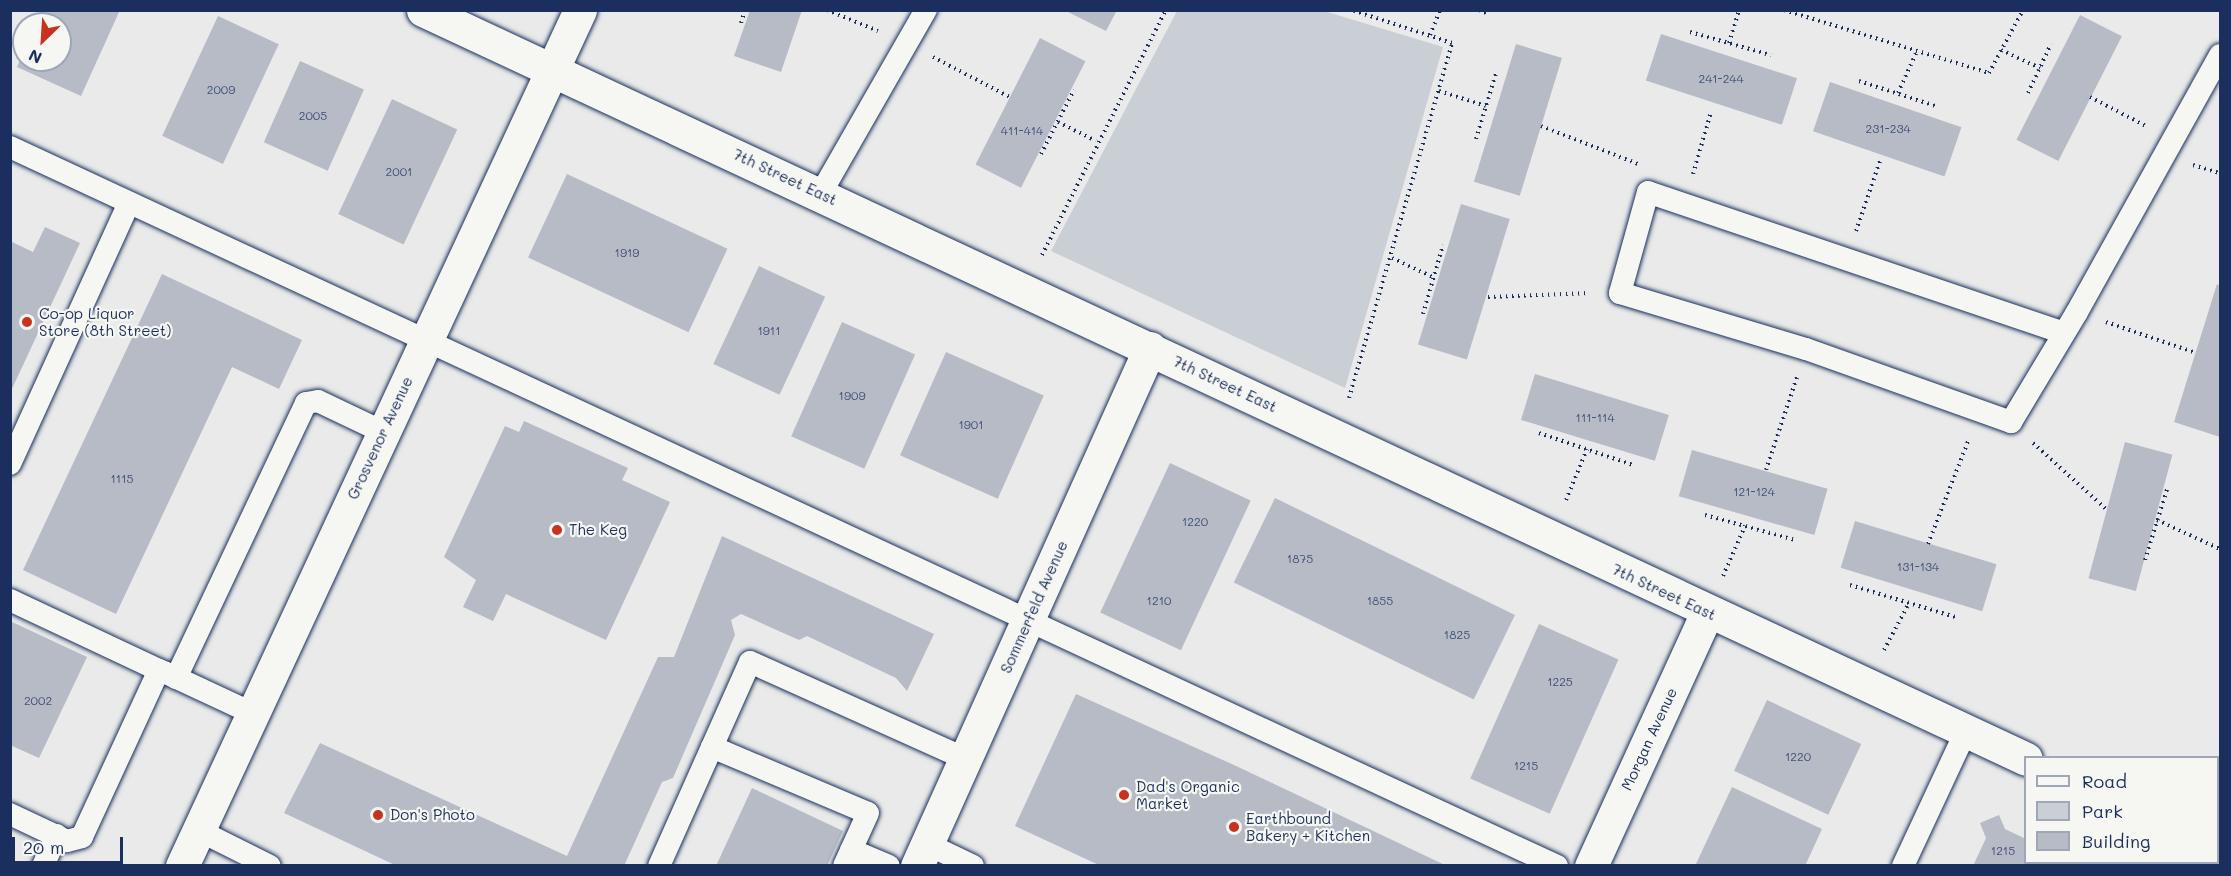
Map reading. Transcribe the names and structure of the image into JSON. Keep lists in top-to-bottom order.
{
  "streets": {
    "street": [
      "7th Street East",
      "Grosvenor Avenue",
      "Sommerfeld Avenue",
      "Morgan Avenue"
    ]
  },
  "crossings": [
    ["7th Street East", "Grosvenor Avenue"],
    ["7th Street East", "Sommerfeld Avenue"],
    ["7th Street East", "Morgan Avenue"]
  ],
  "places": [
    "Co-op Liquor Store (8th Street)",
    "The Keg",
    "Dad's Organic Market",
    "Don's Photo",
    "Earthbound Bakery + Kitchen"
  ],
  "house_numbers": [
    "241-244",
    "2009",
    "2005",
    "231-234",
    "411-414",
    "2001",
    "1919",
    "1911",
    "1909",
    "111-114",
    "1901",
    "1115",
    "121-124",
    "1220",
    "1875",
    "131-134",
    "1210",
    "1855",
    "1825",
    "1225",
    "2002",
    "1220",
    "1215",
    "1215"
  ],
  "legend": ["Road", "Park", "Building"],
  "scale_bar": "20 m",
  "north": "bottom left"
}
